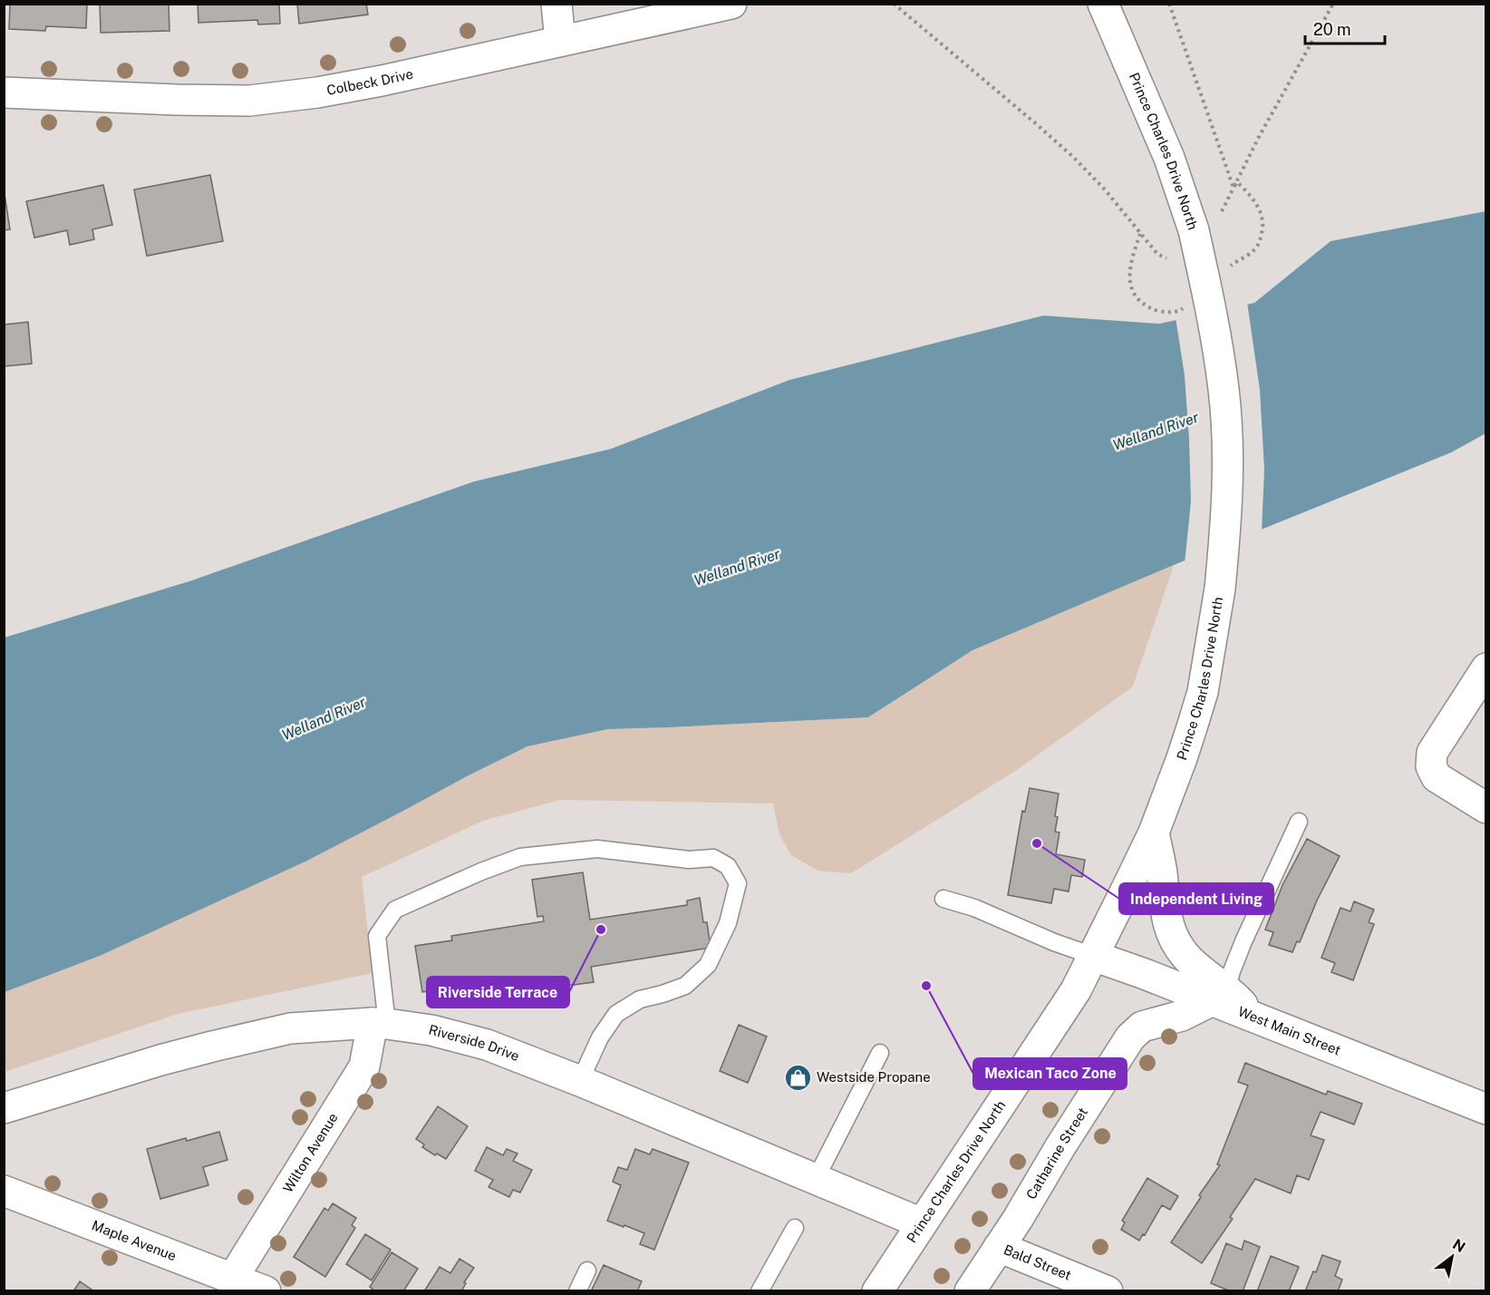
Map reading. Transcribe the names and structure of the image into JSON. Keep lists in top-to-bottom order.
{
  "streets": {
    "street": [
      "Colbeck Drive",
      "Prince Charles Drive North",
      "West Main Street",
      "Riverside Drive",
      "Wilton Avenue",
      "Catharine Street",
      "Maple Avenue",
      "Bald Street"
    ]
  },
  "crossings": [
    ["Prince Charles Drive North", "West Main Street"],
    ["Prince Charles Drive North", "Riverside Drive"],
    ["West Main Street", "Catharine Street"],
    ["Riverside Drive", "Wilton Avenue"],
    ["Wilton Avenue", "Maple Avenue"],
    ["Catharine Street", "Bald Street"]
  ],
  "water": ["Welland River"],
  "places": {
    "other": ["Independent Living", "Riverside Terrace", "Mexican Taco Zone"],
    "shop": ["Westside Propane"]
  },
  "scale_bar": "20 m",
  "north": "top right"
}
